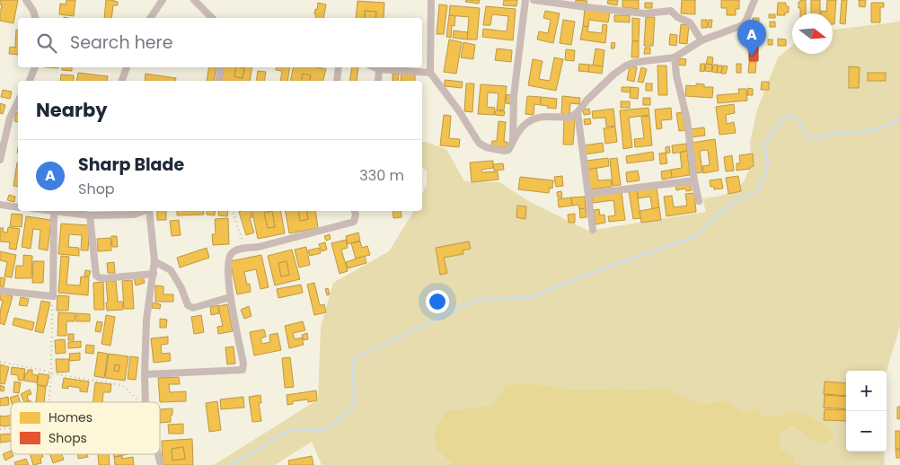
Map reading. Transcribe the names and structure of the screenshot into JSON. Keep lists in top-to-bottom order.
{
  "legend": ["Homes", "Shops"],
  "north": "right",
  "page": {
    "search": "Search here",
    "pins": "A",
    "heading": "Nearby",
    "list": [
      {
        "mark": "A",
        "name": "Sharp Blade",
        "note": "Shop",
        "value": "330 m"
      }
    ],
    "map_buttons": ["+", "−"]
  }
}
